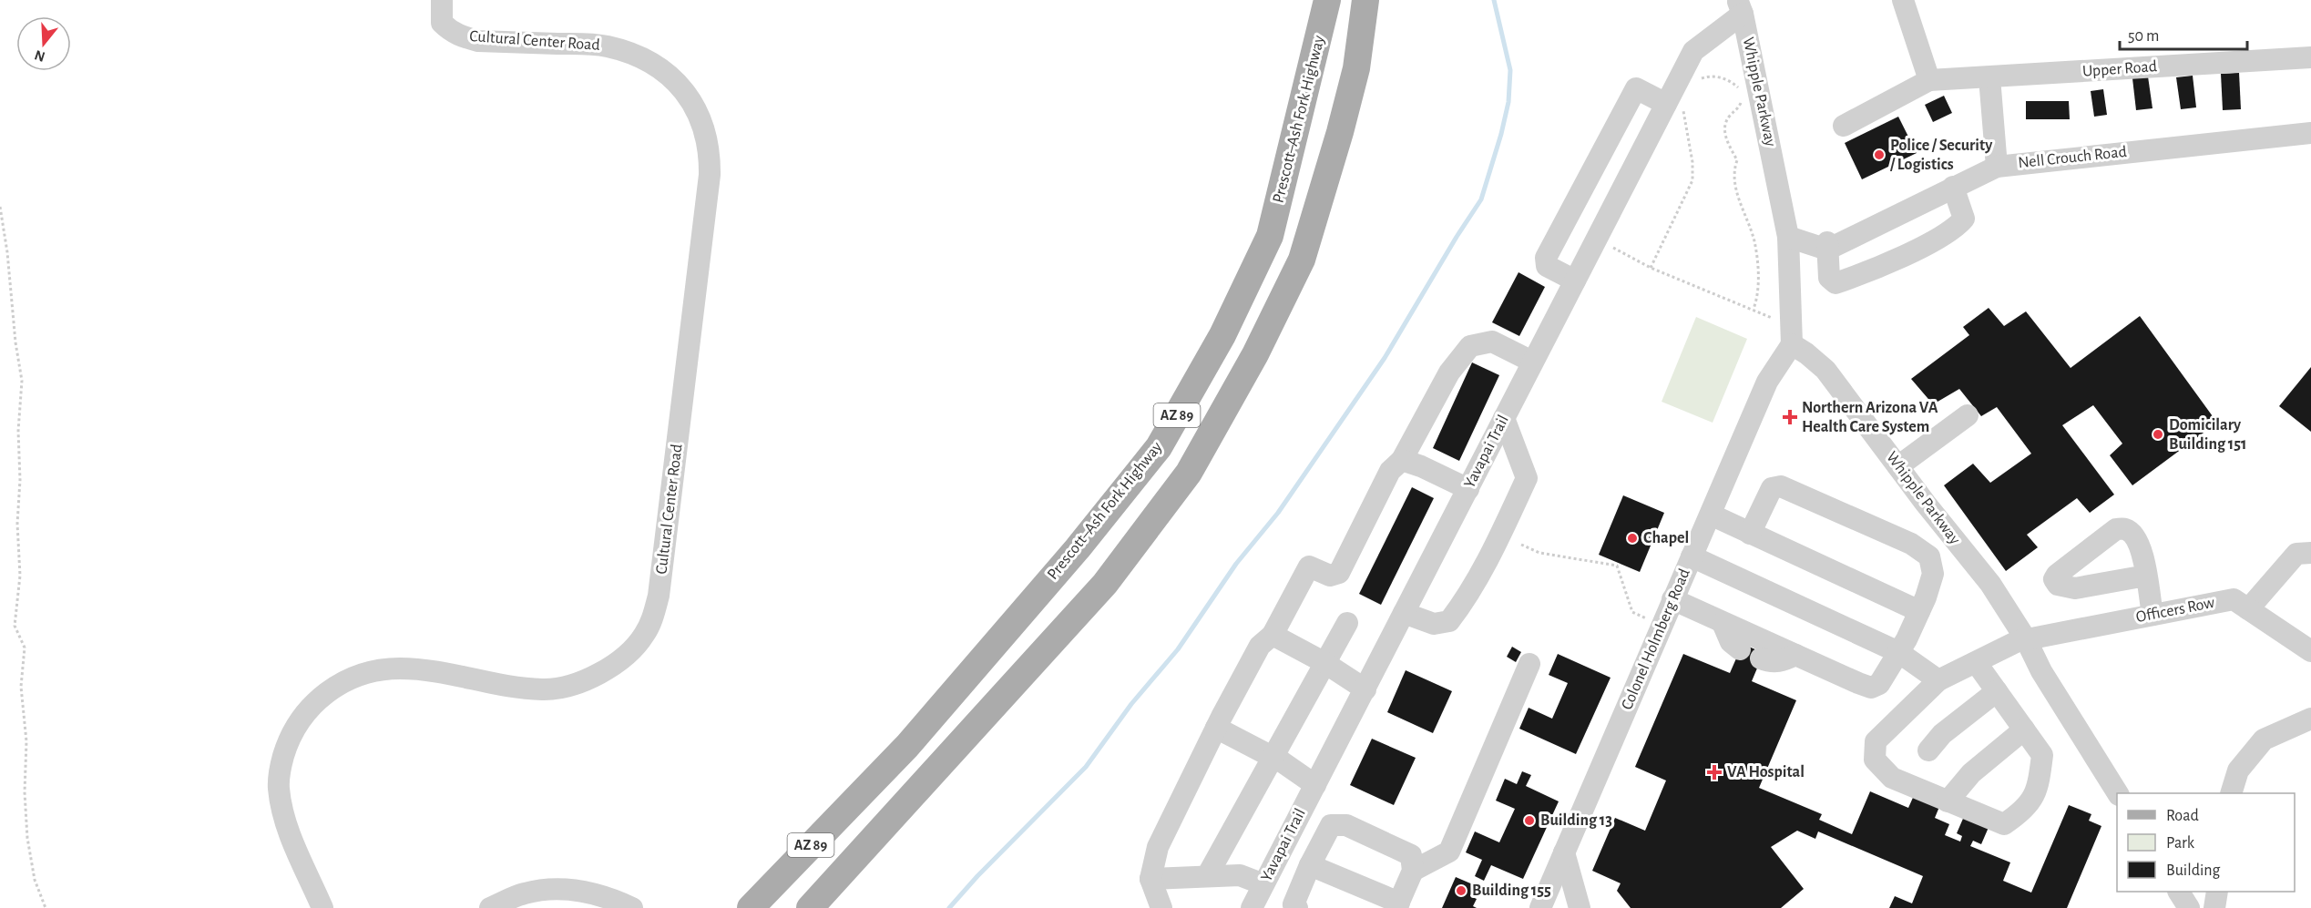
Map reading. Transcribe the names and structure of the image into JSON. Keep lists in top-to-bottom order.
{
  "streets": {
    "main road": ["Prescott–Ash Fork Highway", "AZ 89"],
    "lane": [
      "Cultural Center Road",
      "Upper Road",
      "Whipple Parkway",
      "Nell Crouch Road",
      "Yavapai Trail",
      "Officers Row",
      "Colonel Holmberg Road"
    ]
  },
  "crossings": [
    ["Whipple Parkway", "Yavapai Trail"],
    ["Whipple Parkway", "Officers Row"],
    ["Whipple Parkway", "Colonel Holmberg Road"]
  ],
  "places": {
    "other": [
      "Police / Security / Logistics",
      "Domicilary Building 151",
      "Chapel",
      "Building 13",
      "Building 155"
    ],
    "health": ["Northern Arizona VA Health Care System", "VA Hospital"]
  },
  "legend": ["Road", "Park", "Building"],
  "scale_bar": "50 m",
  "north": "bottom"
}
